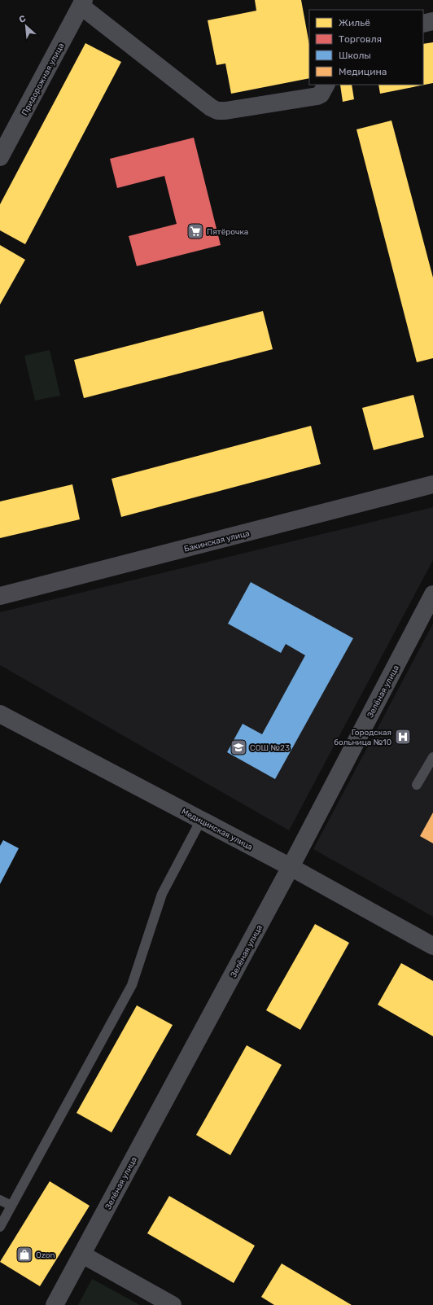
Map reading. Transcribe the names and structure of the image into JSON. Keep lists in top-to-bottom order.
{
  "streets": {
    "main road": ["Бакинская улица"],
    "street": ["Придорожная улица", "Зелёная улица", "Медицинская улица"]
  },
  "crossings": [
    ["Зелёная улица", "Медицинская улица"]
  ],
  "places": {
    "supermarket": ["Пятёрочка"],
    "hospital": ["Городская больница №10"],
    "school or university": ["СОШ №23"],
    "shop": ["Ozon"]
  },
  "legend": [
    "Жильё",
    "Торговля",
    "Школы",
    "Медицина"
  ],
  "north": "top left"
}
